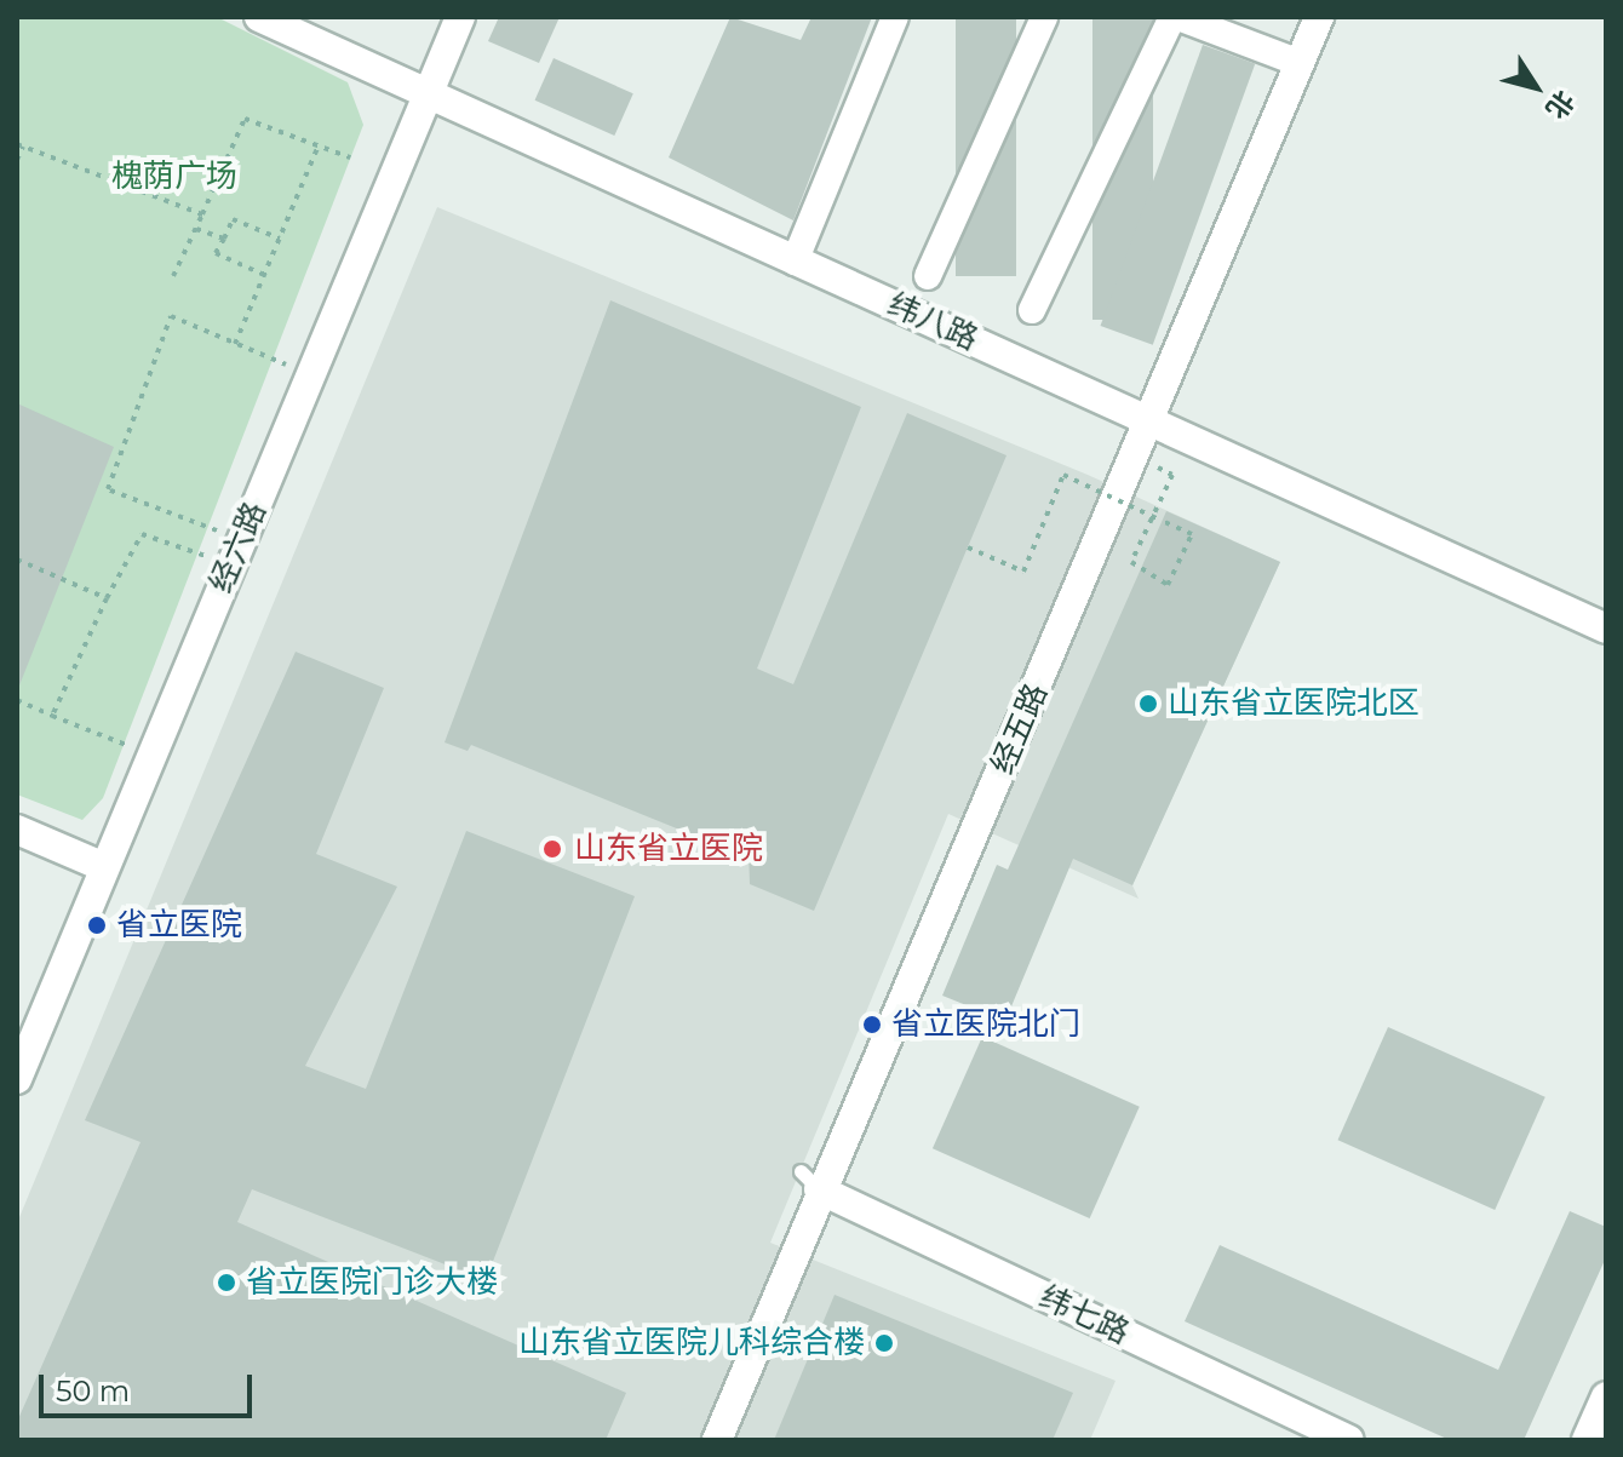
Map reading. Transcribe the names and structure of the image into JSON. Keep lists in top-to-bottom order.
{
  "streets": {
    "street": [
      "纬八路",
      "经六路",
      "经五路",
      "纬七路"
    ]
  },
  "crossings": [
    ["纬八路", "经六路"],
    ["纬八路", "经五路"],
    ["经五路", "纬七路"]
  ],
  "parks": ["槐荫广场"],
  "places": [
    "山东省立医院北区",
    "山东省立医院",
    "省立医院",
    "省立医院北门",
    "省立医院门诊大楼",
    "山东省立医院儿科综合楼"
  ],
  "scale_bar": "50 m",
  "north": "bottom right"
}
